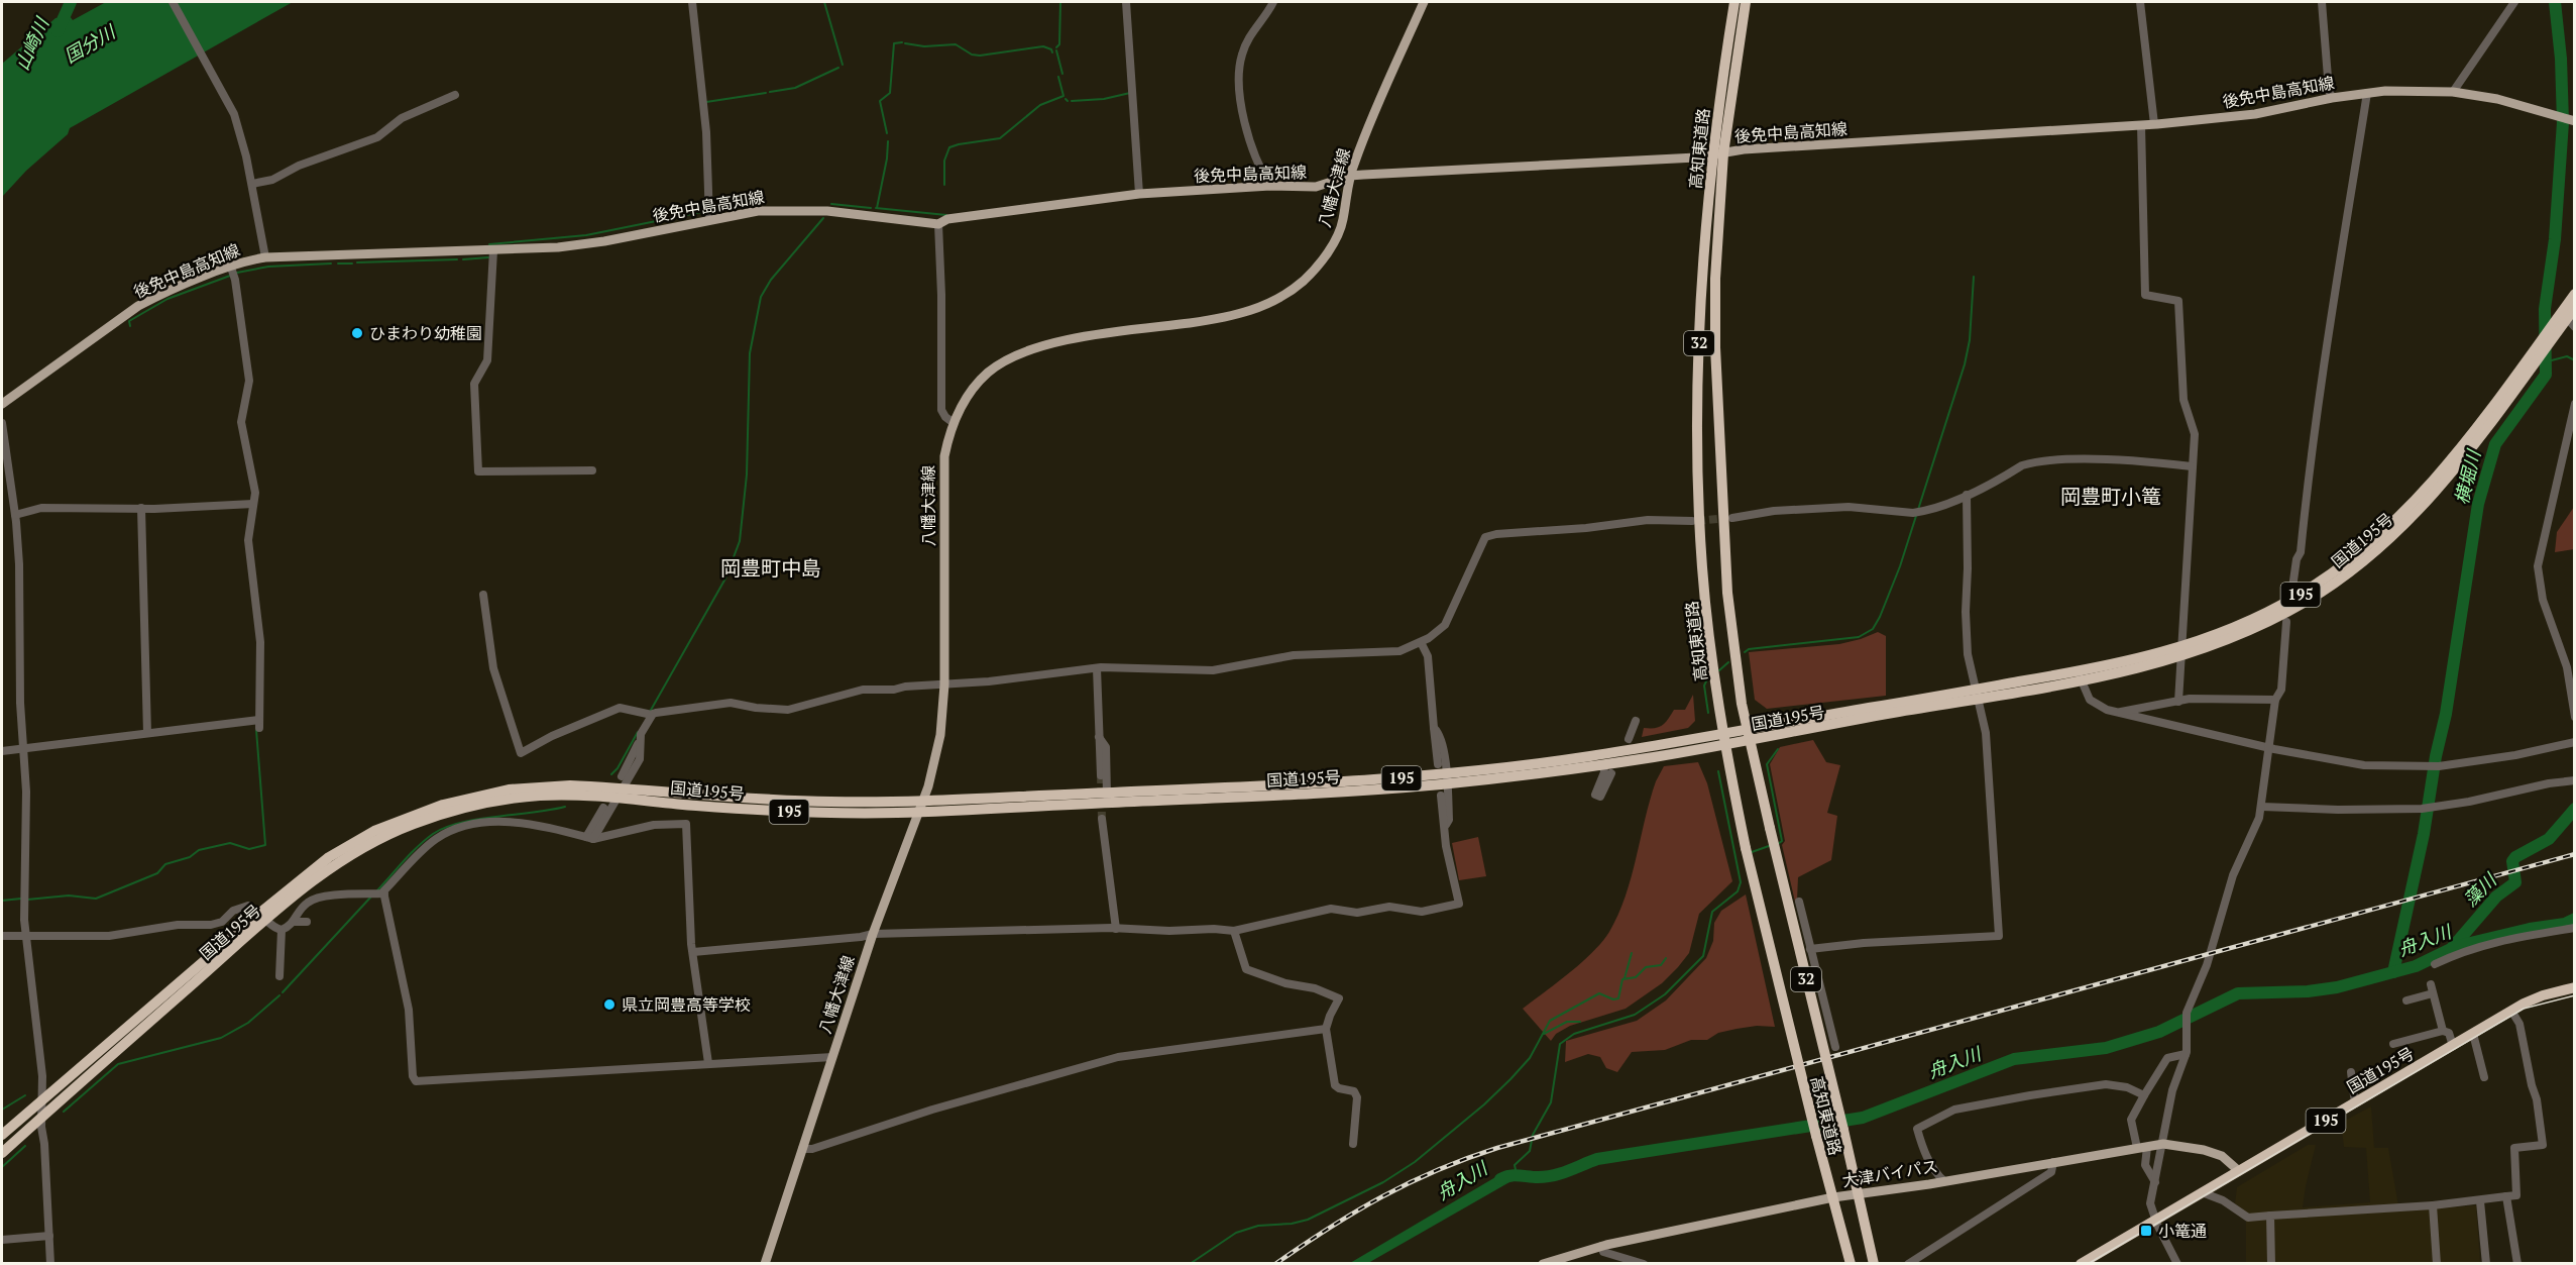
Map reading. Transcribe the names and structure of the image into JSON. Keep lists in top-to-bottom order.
{
  "streets": {
    "highway": [
      "高知東道路",
      "32",
      "国道195号",
      "195"
    ],
    "main road": ["後免中島高知線", "八幡大津線", "大津バイパス"]
  },
  "crossings": [
    ["後免中島高知線", "高知東道路"],
    ["後免中島高知線", "八幡大津線"],
    ["高知東道路", "国道195号"],
    ["高知東道路", "大津バイパス"],
    ["八幡大津線", "国道195号"],
    ["国道195号", "大津バイパス"]
  ],
  "districts": ["岡豊町小篭", "岡豊町中島"],
  "water": [
    "山崎川",
    "国分川",
    "横堀川",
    "藻川",
    "舟入川"
  ],
  "places": {
    "other": ["ひまわり幼稚園", "県立岡豊高等学校"],
    "transit": ["小篭通"]
  }
}
